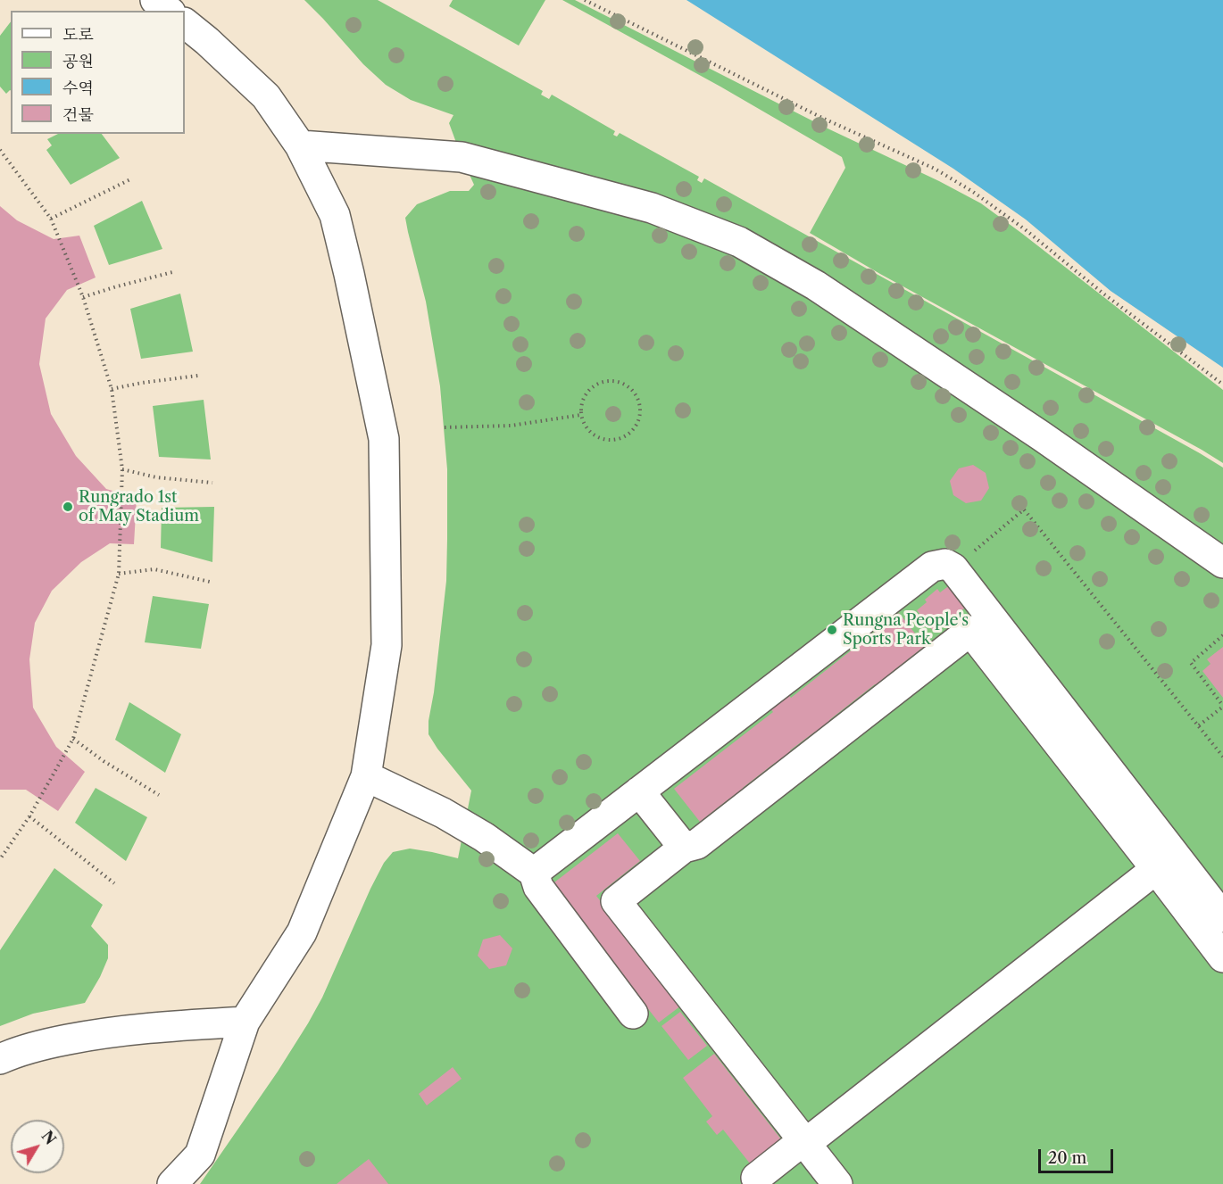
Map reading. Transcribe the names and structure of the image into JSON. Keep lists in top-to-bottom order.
{
  "places": ["Rungrado 1st of May Stadium", "Rungna People's Sports Park"],
  "legend": [
    "도로",
    "공원",
    "수역",
    "건물"
  ],
  "scale_bar": "20 m",
  "north": "top right"
}
